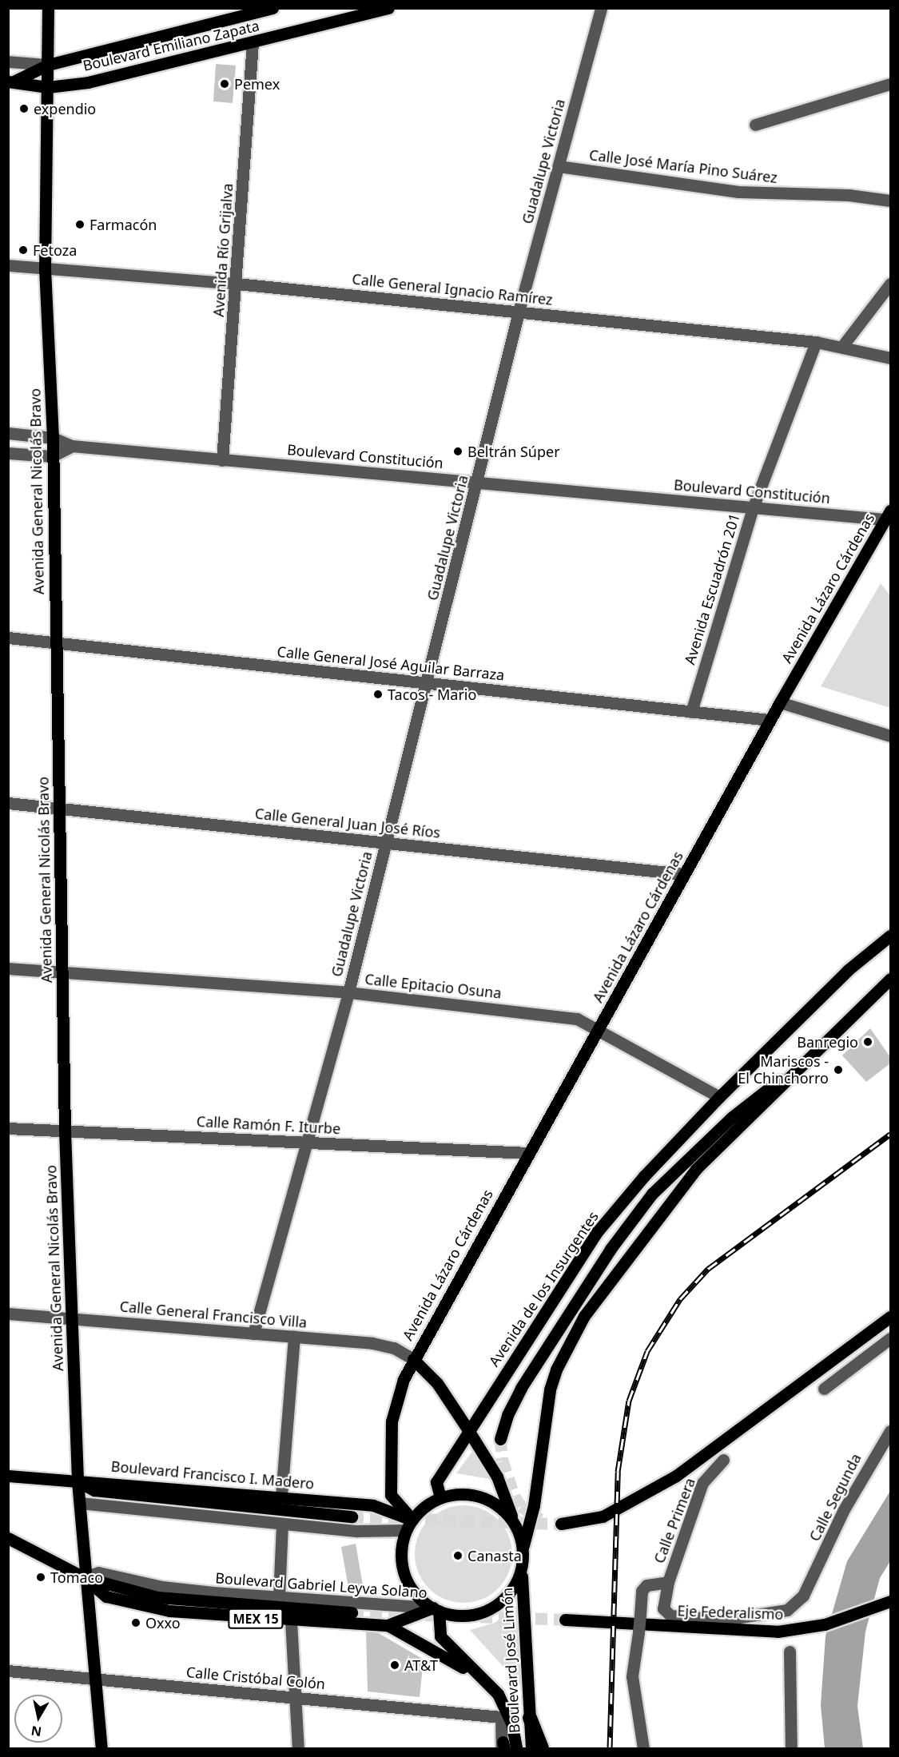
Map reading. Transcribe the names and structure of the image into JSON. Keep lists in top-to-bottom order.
{
  "streets": {
    "main road": [
      "Boulevard Emiliano Zapata",
      "Avenida General Nicolás Bravo",
      "Avenida Lázaro Cárdenas",
      "Avenida de los Insurgentes",
      "Boulevard Francisco I. Madero",
      "Boulevard Gabriel Leyva Solano",
      "Eje Federalismo",
      "MEX 15",
      "Boulevard José Limón"
    ],
    "street": [
      "Guadalupe Victoria",
      "Calle José María Pino Suárez",
      "Avenida Río Grijalva",
      "Calle General Ignacio Ramírez",
      "Boulevard Constitución",
      "Avenida Escuadrón 201",
      "Calle General José Aguilar Barraza",
      "Calle General Juan José Ríos",
      "Calle Epitacio Osuna",
      "Calle Ramón F. Iturbe",
      "Calle General Francisco Villa",
      "Calle Segunda",
      "Calle Primera",
      "Calle Cristóbal Colón"
    ]
  },
  "crossings": [
    ["Boulevard Emiliano Zapata", "Avenida Río Grijalva"],
    ["Boulevard Emiliano Zapata", "Avenida General Nicolás Bravo"],
    ["Guadalupe Victoria", "Calle José María Pino Suárez"],
    ["Guadalupe Victoria", "Calle General Ignacio Ramírez"],
    ["Guadalupe Victoria", "Boulevard Constitución"],
    ["Guadalupe Victoria", "Calle General José Aguilar Barraza"],
    ["Guadalupe Victoria", "Calle General Juan José Ríos"],
    ["Guadalupe Victoria", "Calle Epitacio Osuna"],
    ["Guadalupe Victoria", "Calle Ramón F. Iturbe"],
    ["Guadalupe Victoria", "Calle General Francisco Villa"],
    ["Avenida Río Grijalva", "Calle General Ignacio Ramírez"],
    ["Avenida Río Grijalva", "Boulevard Constitución"],
    ["Calle General Ignacio Ramírez", "Avenida General Nicolás Bravo"],
    ["Calle General Ignacio Ramírez", "Avenida Escuadrón 201"],
    ["Boulevard Constitución", "Avenida General Nicolás Bravo"],
    ["Boulevard Constitución", "Avenida Lázaro Cárdenas"],
    ["Boulevard Constitución", "Avenida Escuadrón 201"],
    ["Avenida General Nicolás Bravo", "Calle General José Aguilar Barraza"],
    ["Avenida General Nicolás Bravo", "Calle General Juan José Ríos"],
    ["Avenida General Nicolás Bravo", "Calle Epitacio Osuna"],
    ["Avenida General Nicolás Bravo", "Calle Ramón F. Iturbe"],
    ["Avenida General Nicolás Bravo", "Calle General Francisco Villa"],
    ["Avenida General Nicolás Bravo", "Boulevard Francisco I. Madero"],
    ["Avenida General Nicolás Bravo", "Boulevard Gabriel Leyva Solano"],
    ["Avenida General Nicolás Bravo", "Calle Cristóbal Colón"],
    ["Avenida Lázaro Cárdenas", "Calle General José Aguilar Barraza"],
    ["Avenida Lázaro Cárdenas", "Calle General Juan José Ríos"],
    ["Avenida Lázaro Cárdenas", "Calle Epitacio Osuna"],
    ["Avenida Lázaro Cárdenas", "Calle Ramón F. Iturbe"],
    ["Avenida Lázaro Cárdenas", "Avenida de los Insurgentes"],
    ["Avenida Lázaro Cárdenas", "Calle General Francisco Villa"],
    ["Avenida Lázaro Cárdenas", "Boulevard Francisco I. Madero"],
    ["Avenida Lázaro Cárdenas", "Boulevard Gabriel Leyva Solano"],
    ["Avenida Lázaro Cárdenas", "Boulevard José Limón"],
    ["Avenida Escuadrón 201", "Calle General José Aguilar Barraza"],
    ["Calle Epitacio Osuna", "Avenida de los Insurgentes"],
    ["Avenida de los Insurgentes", "Boulevard Francisco I. Madero"],
    ["Avenida de los Insurgentes", "Boulevard Gabriel Leyva Solano"],
    ["Avenida de los Insurgentes", "Boulevard José Limón"],
    ["Boulevard Francisco I. Madero", "Boulevard Gabriel Leyva Solano"],
    ["Boulevard Francisco I. Madero", "Boulevard José Limón"],
    ["Calle Segunda", "Calle Primera"],
    ["Boulevard Gabriel Leyva Solano", "Boulevard José Limón"],
    ["Boulevard José Limón", "Calle Cristóbal Colón"]
  ],
  "places": [
    "Pemex",
    "expendio",
    "Farmacón",
    "Fetoza",
    "Beltrán Súper",
    "Tacos - Mario",
    "Banregio",
    "Mariscos - El Chinchorro",
    "Canasta",
    "Tomaco",
    "Oxxo",
    "AT&T"
  ],
  "north": "bottom"
}
